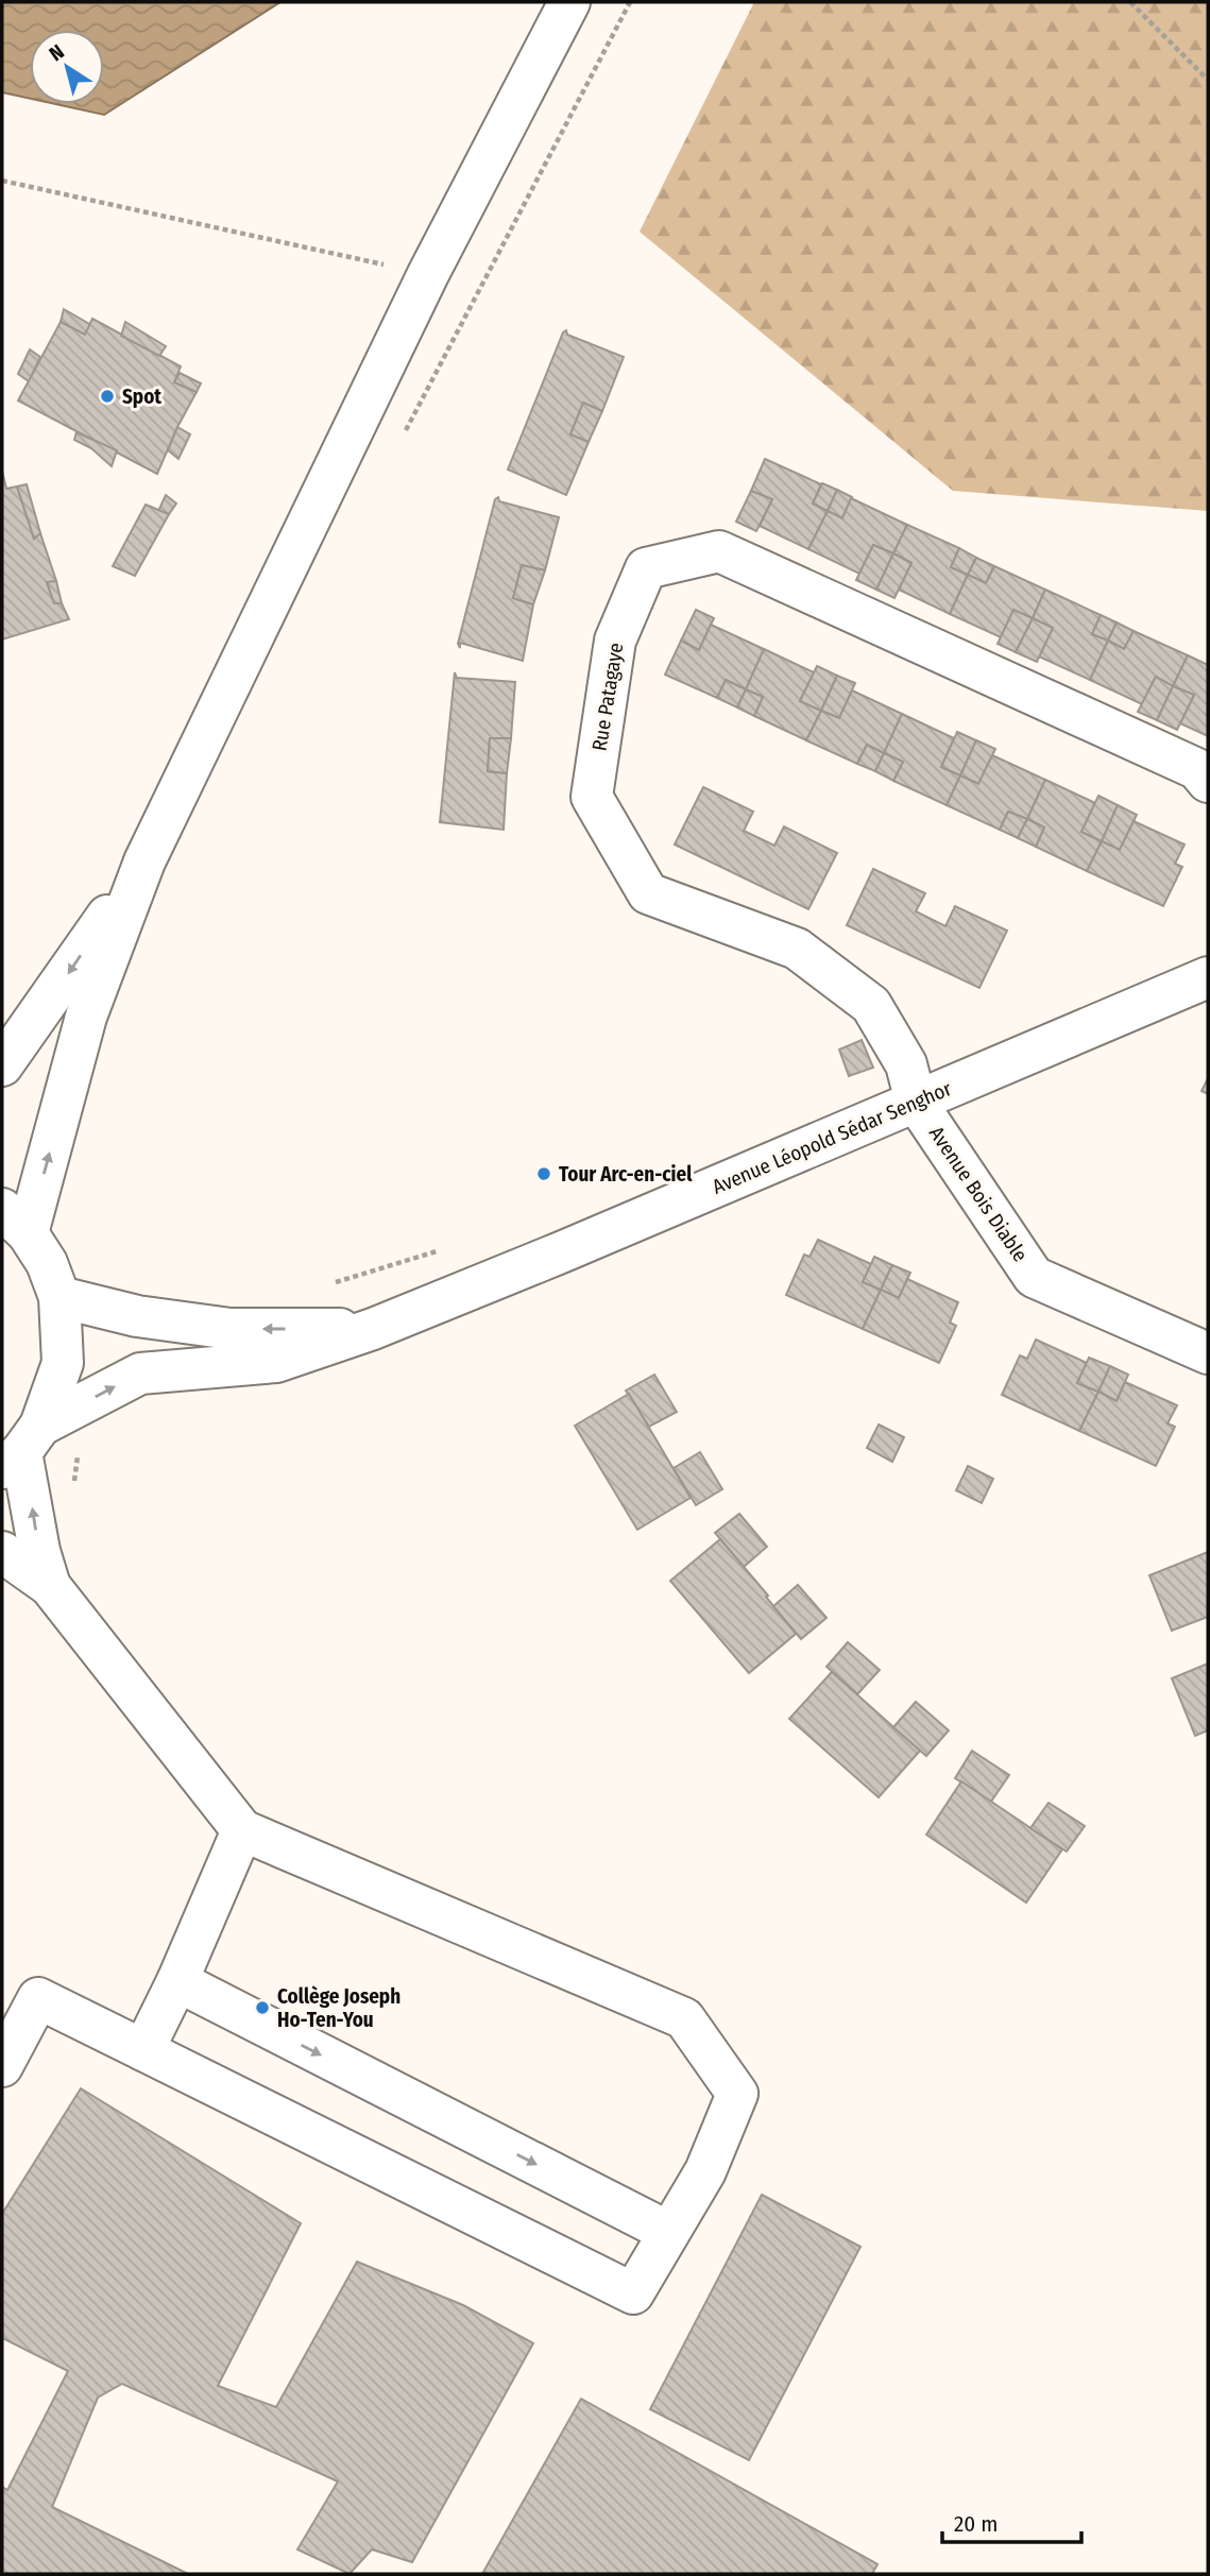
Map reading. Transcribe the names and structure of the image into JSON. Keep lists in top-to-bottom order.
{
  "streets": {
    "street": ["Rue Patagaye", "Avenue Léopold Sédar Senghor", "Avenue Bois Diable"]
  },
  "crossings": [
    ["Rue Patagaye", "Avenue Léopold Sédar Senghor"],
    ["Rue Patagaye", "Avenue Bois Diable"],
    ["Avenue Léopold Sédar Senghor", "Avenue Bois Diable"]
  ],
  "places": ["Spot", "Tour Arc-en-ciel", "Collège Joseph Ho-Ten-You"],
  "scale_bar": "20 m",
  "north": "top left"
}
